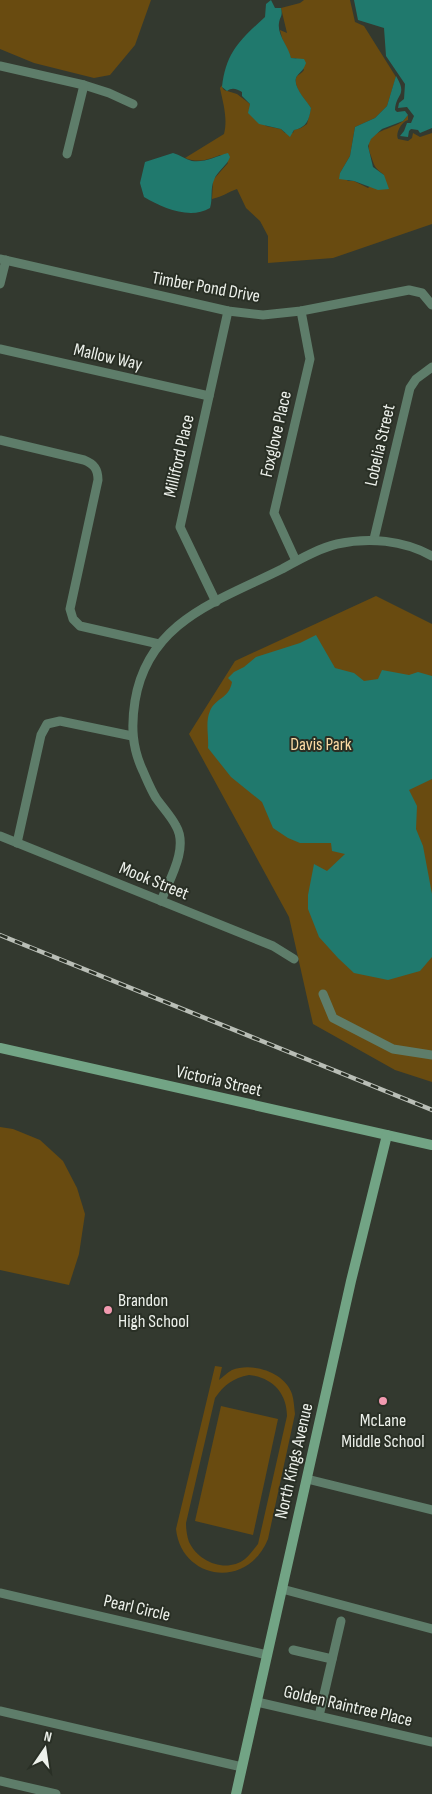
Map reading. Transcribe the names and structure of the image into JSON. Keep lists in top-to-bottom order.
{
  "streets": {
    "street": [
      "Timber Pond Drive",
      "Mallow Way",
      "Foxglove Place",
      "Lobelia Street",
      "Milliford Place",
      "Mook Street",
      "Victoria Street",
      "North Kings Avenue",
      "Pearl Circle",
      "Golden Raintree Place"
    ]
  },
  "crossings": [
    ["Timber Pond Drive", "Foxglove Place"],
    ["Timber Pond Drive", "Milliford Place"],
    ["Mallow Way", "Milliford Place"],
    ["Victoria Street", "North Kings Avenue"],
    ["North Kings Avenue", "Pearl Circle"],
    ["North Kings Avenue", "Golden Raintree Place"]
  ],
  "parks": ["Davis Park"],
  "places": ["Brandon High School", "McLane Middle School"],
  "north": "top"
}
